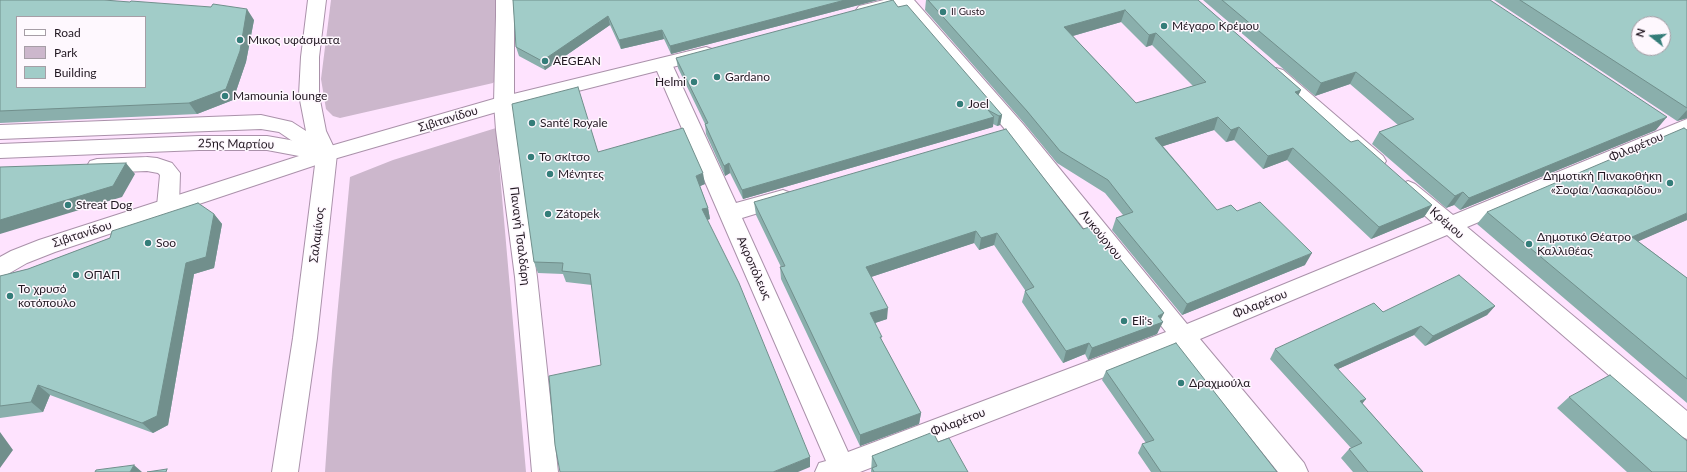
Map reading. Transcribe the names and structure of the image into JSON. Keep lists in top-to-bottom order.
{
  "streets": {
    "street": [
      "Σιβιτανίδου",
      "25ης Μαρτίου",
      "Φιλαρέτου",
      "Κρέμου",
      "Σαλαμίνος",
      "Λυκούργου",
      "Παναγή Τσαλδάρη",
      "Ακροπόλεως"
    ]
  },
  "crossings": [
    ["Σιβιτανίδου", "25ης Μαρτίου"],
    ["Σιβιτανίδου", "Σαλαμίνος"],
    ["Σιβιτανίδου", "Παναγή Τσαλδάρη"],
    ["Σιβιτανίδου", "Ακροπόλεως"],
    ["25ης Μαρτίου", "Σαλαμίνος"],
    ["Φιλαρέτου", "Κρέμου"],
    ["Φιλαρέτου", "Λυκούργου"],
    ["Φιλαρέτου", "Ακροπόλεως"]
  ],
  "places": [
    "Il Gusto",
    "Μέγαρο Κρέμου",
    "Μικος υφάσματα",
    "AEGEAN",
    "Gardano",
    "Helmi",
    "Mamounia lounge",
    "Joel",
    "Santé Royale",
    "Το σκίτσο",
    "Μένητες",
    "Δημοτική Πινακοθήκη «Σοφία Λασκαρίδου»",
    "Streat Dog",
    "Zátopek",
    "Soo",
    "Δημοτικό Θέατρο Καλλιθέας",
    "ΟΠΑΠ",
    "Το χρυσό κοτόπουλο",
    "Eli's",
    "Δραχμούλα"
  ],
  "legend": ["Road", "Park", "Building"],
  "north": "left"
}
